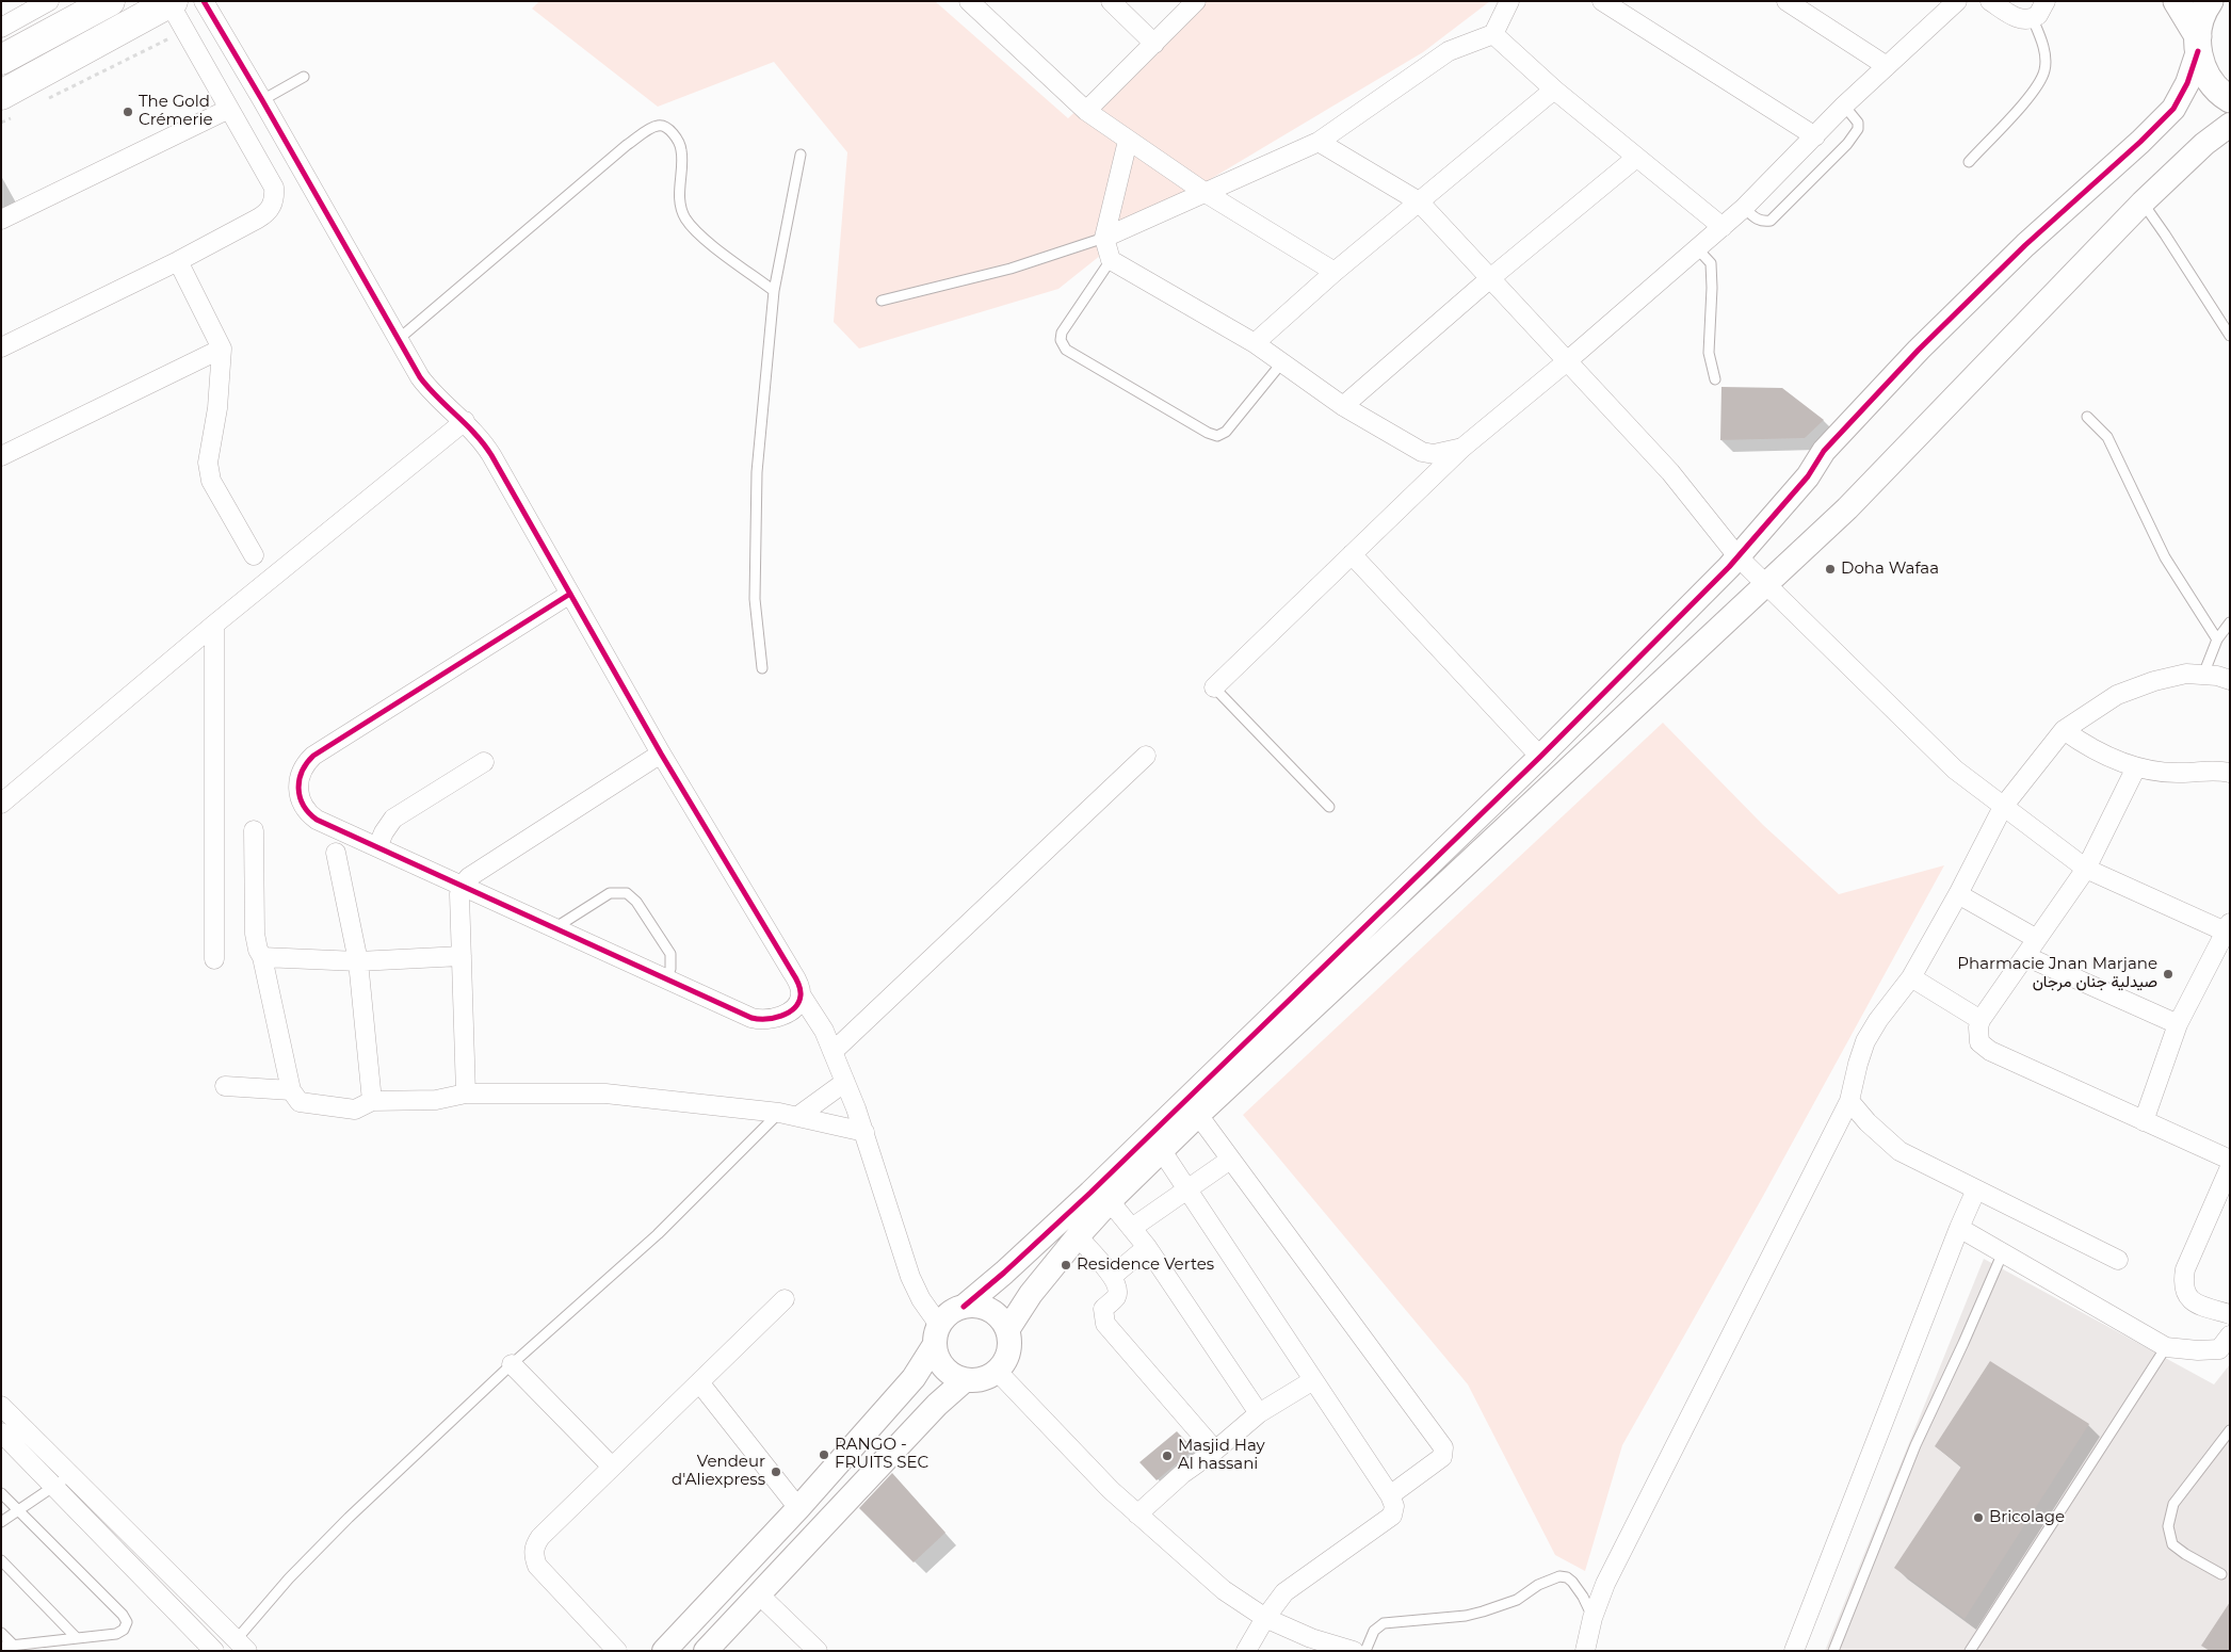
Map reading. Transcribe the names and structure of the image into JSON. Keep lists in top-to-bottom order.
{
  "places": [
    "The Gold Crémerie",
    "Doha Wafaa",
    "Pharmacie Jnan Marjane صيدلية جنان مرجان",
    "Residence Vertes",
    "RANGO - FRUITS SEC",
    "Masjid Hay Al hassani",
    "Vendeur d'Aliexpress",
    "Bricolage"
  ]
}
